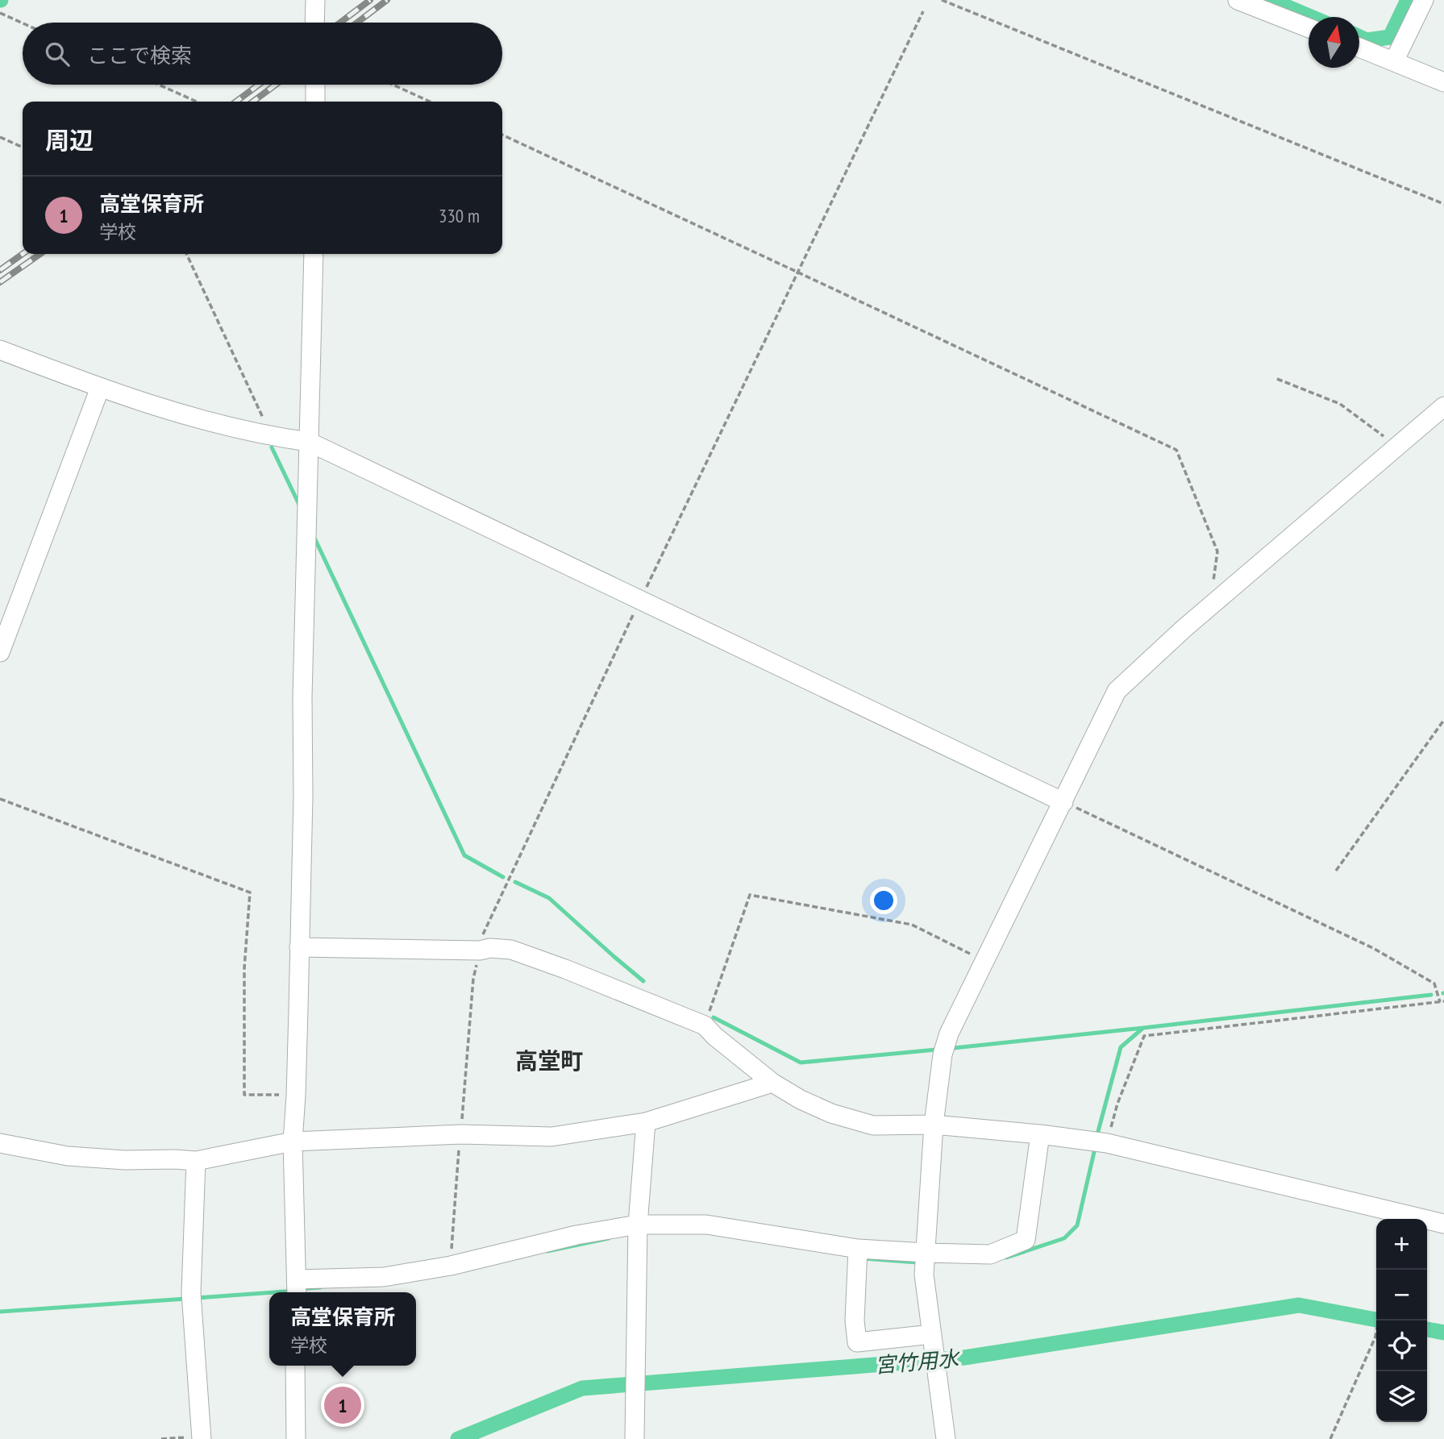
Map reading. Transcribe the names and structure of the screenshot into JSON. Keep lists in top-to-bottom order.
{
  "districts": ["高堂町"],
  "water": ["宮竹用水"],
  "north": "top",
  "page": {
    "search": "ここで検索",
    "heading": "周辺",
    "list": [
      {
        "mark": "1",
        "name": "高堂保育所",
        "note": "学校",
        "value": "330 m"
      }
    ],
    "map_buttons": ["+", "−"],
    "popup": ["高堂保育所", "学校"],
    "pins": "1"
  }
}
